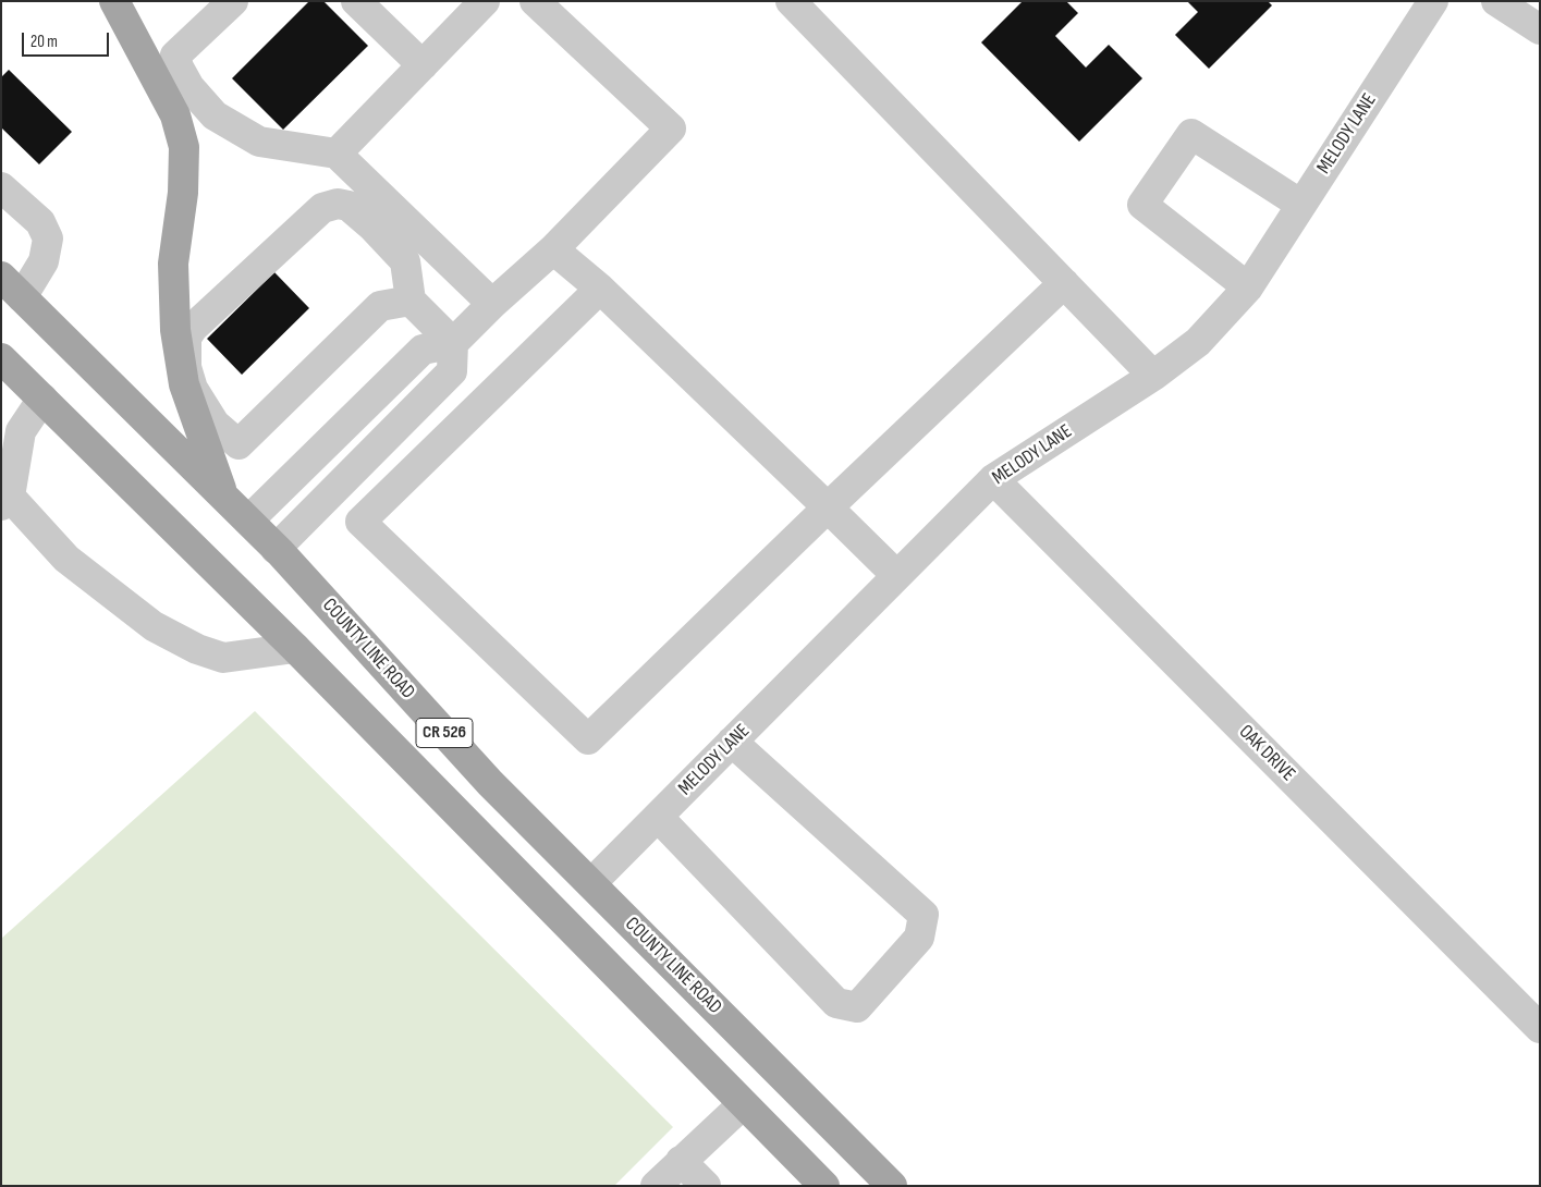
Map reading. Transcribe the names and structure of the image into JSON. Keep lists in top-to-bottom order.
{
  "streets": {
    "main road": ["COUNTY LINE ROAD", "CR 526"],
    "street": ["MELODY LANE", "OAK DRIVE"]
  },
  "crossings": [
    ["MELODY LANE", "COUNTY LINE ROAD"],
    ["MELODY LANE", "OAK DRIVE"]
  ],
  "scale_bar": "20 m"
}
